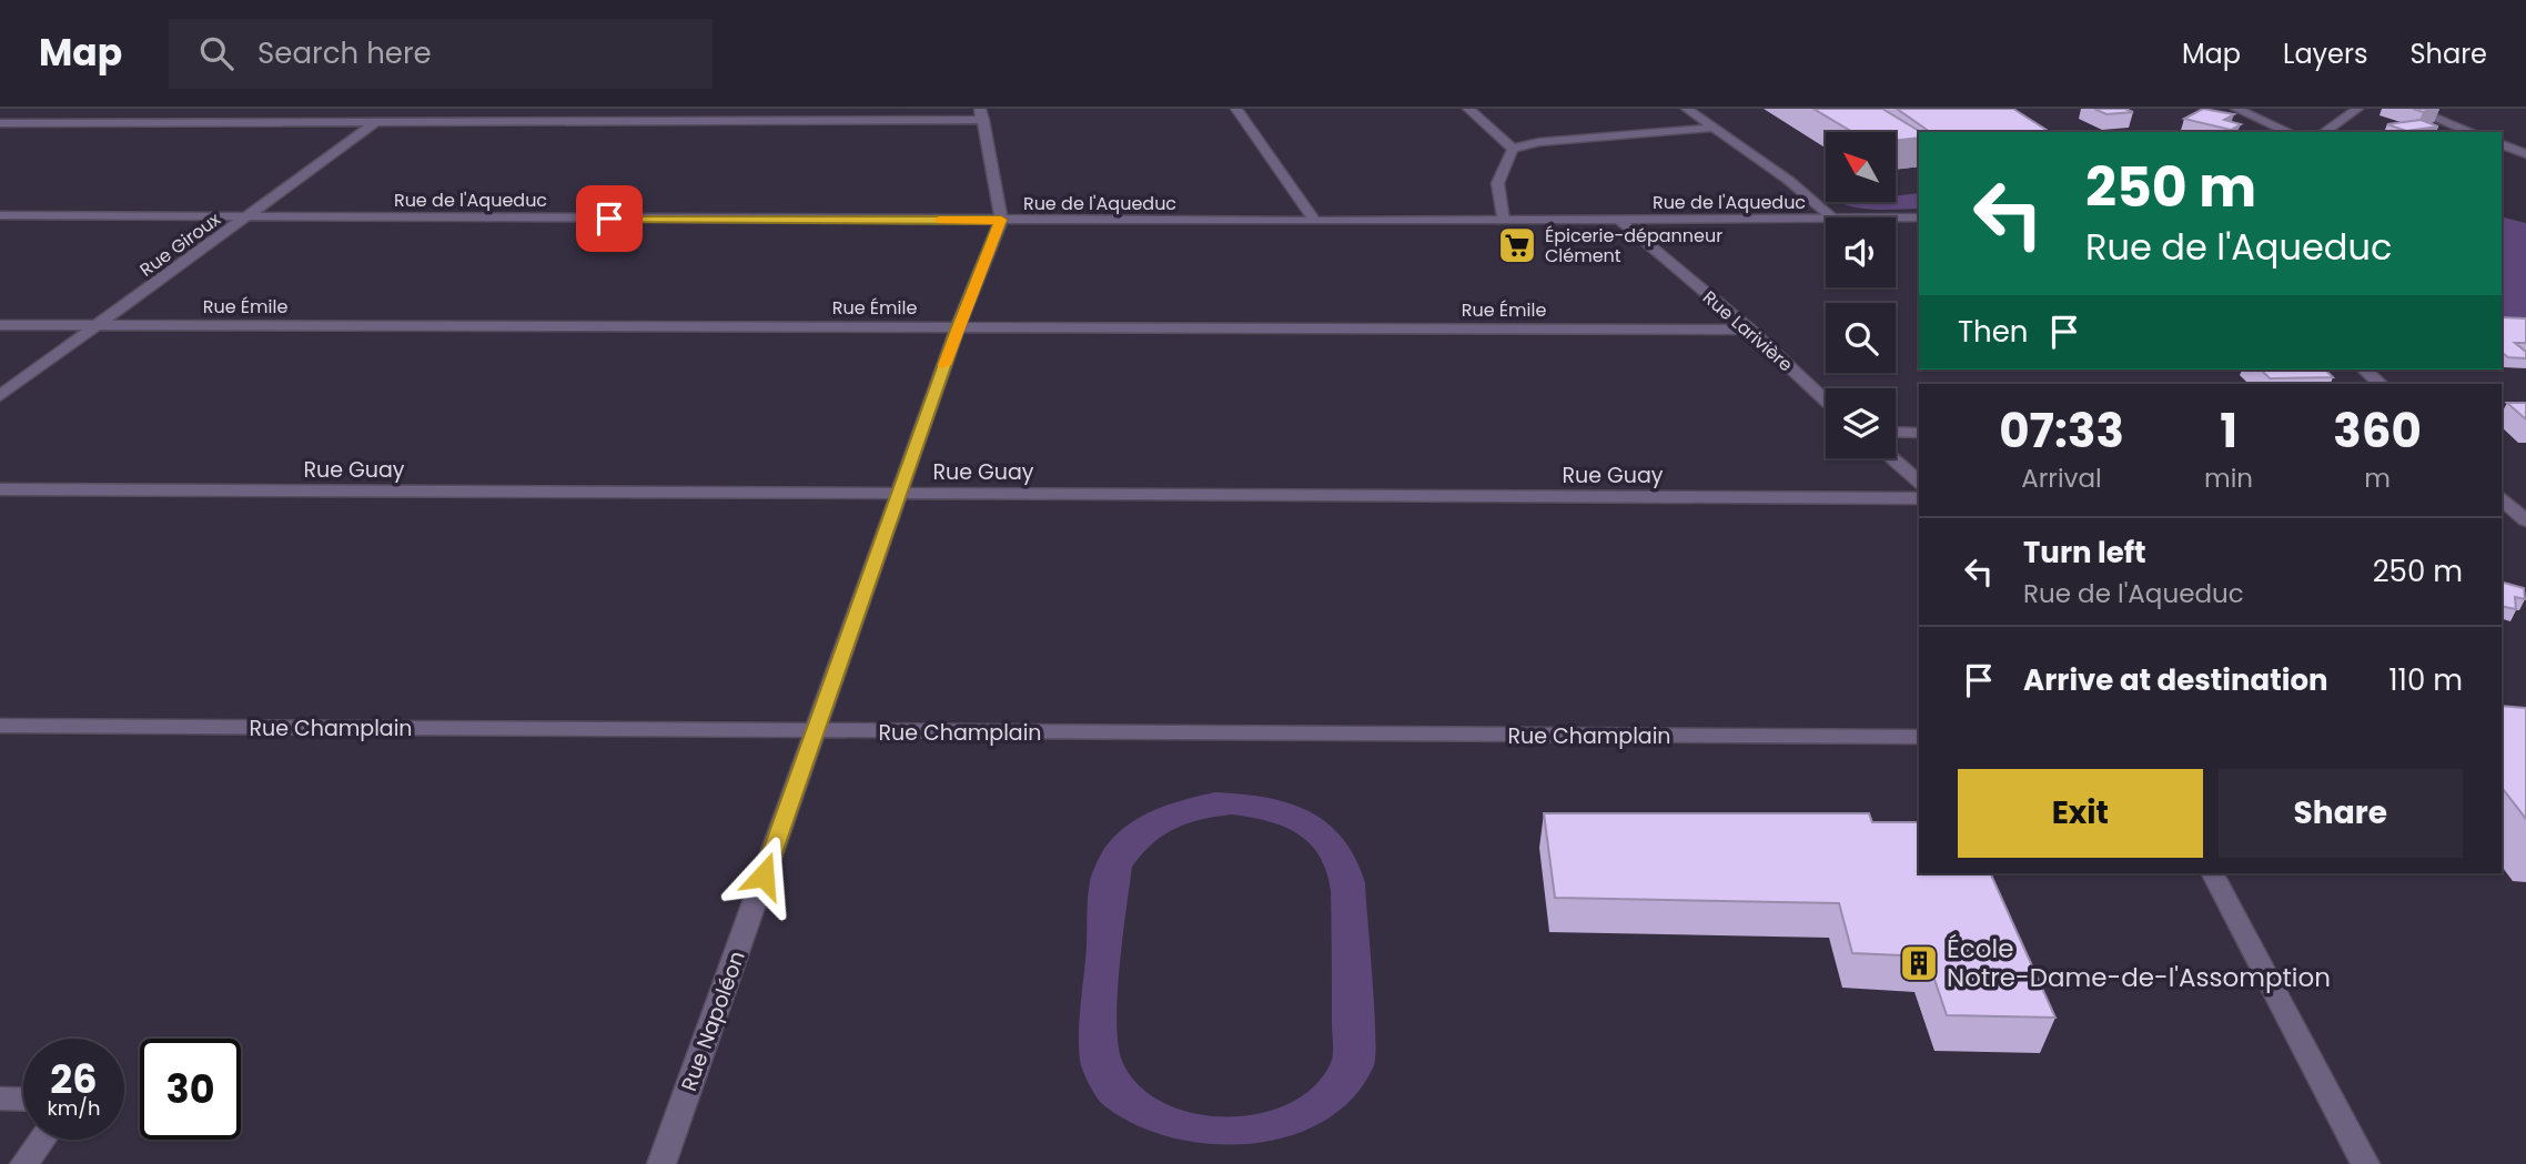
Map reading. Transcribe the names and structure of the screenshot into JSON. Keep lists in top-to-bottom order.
{
  "streets": {
    "street": [
      "Rue de l'Aqueduc",
      "Rue Giroux",
      "Rue Émile",
      "Rue Larivière",
      "Rue Guay",
      "Rue Champlain",
      "Rue Napoléon"
    ]
  },
  "crossings": [
    ["Rue de l'Aqueduc", "Rue Giroux"],
    ["Rue de l'Aqueduc", "Rue Larivière"],
    ["Rue de l'Aqueduc", "Rue Napoléon"],
    ["Rue Giroux", "Rue Émile"],
    ["Rue Émile", "Rue Larivière"],
    ["Rue Émile", "Rue Napoléon"],
    ["Rue Guay", "Rue Napoléon"],
    ["Rue Champlain", "Rue Napoléon"]
  ],
  "places": {
    "supermarket": ["Épicerie-dépanneur Clément"],
    "building": ["École Notre-Dame-de-l'Assomption"]
  },
  "north": "top left",
  "page": {
    "header": "Map",
    "search": "Search here",
    "nav": ["Map", "Layers", "Share"],
    "turn": ["250 m", "Rue de l'Aqueduc"],
    "then": "Then",
    "eta": [
      "07:33",
      "Arrival",
      "1",
      "min",
      "360",
      "m"
    ],
    "list": [
      {
        "name": "Turn left",
        "note": "Rue de l'Aqueduc",
        "value": "250 m"
      },
      {
        "name": "Arrive at destination",
        "value": "110 m"
      }
    ],
    "buttons": ["Exit", "Share"],
    "speed": "26 km/h",
    "limit": "30"
  }
}
